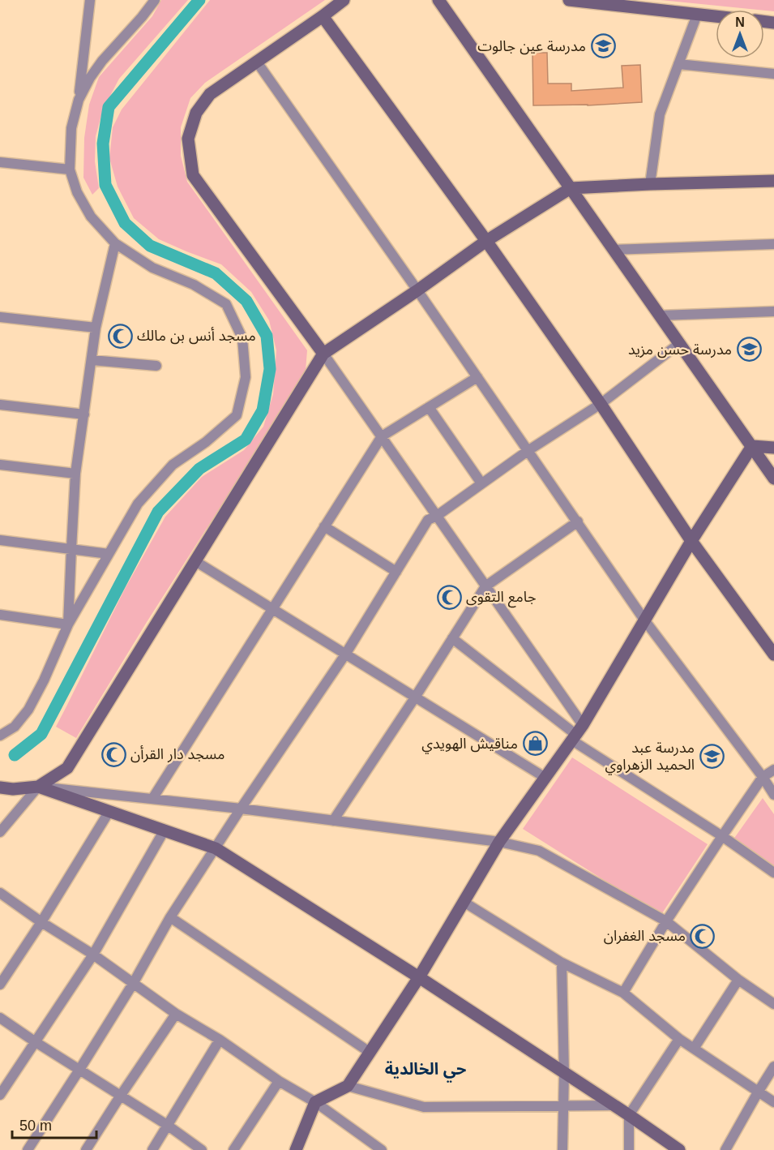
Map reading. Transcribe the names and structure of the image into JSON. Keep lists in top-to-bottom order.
{
  "districts": ["حي الخالدية"],
  "places": {
    "school or university": ["مدرسة عين جالوت", "مدرسة حسن مزيد", "مدرسة عبد الحميد الزهراوي"],
    "mosque": [
      "مسجد أنس بن مالك",
      "جامع التقوى",
      "مسجد دار القرأن",
      "مسجد الغفران"
    ],
    "shop": ["مناقيش الهويدي"]
  },
  "scale_bar": "50 m",
  "north": "top"
}
